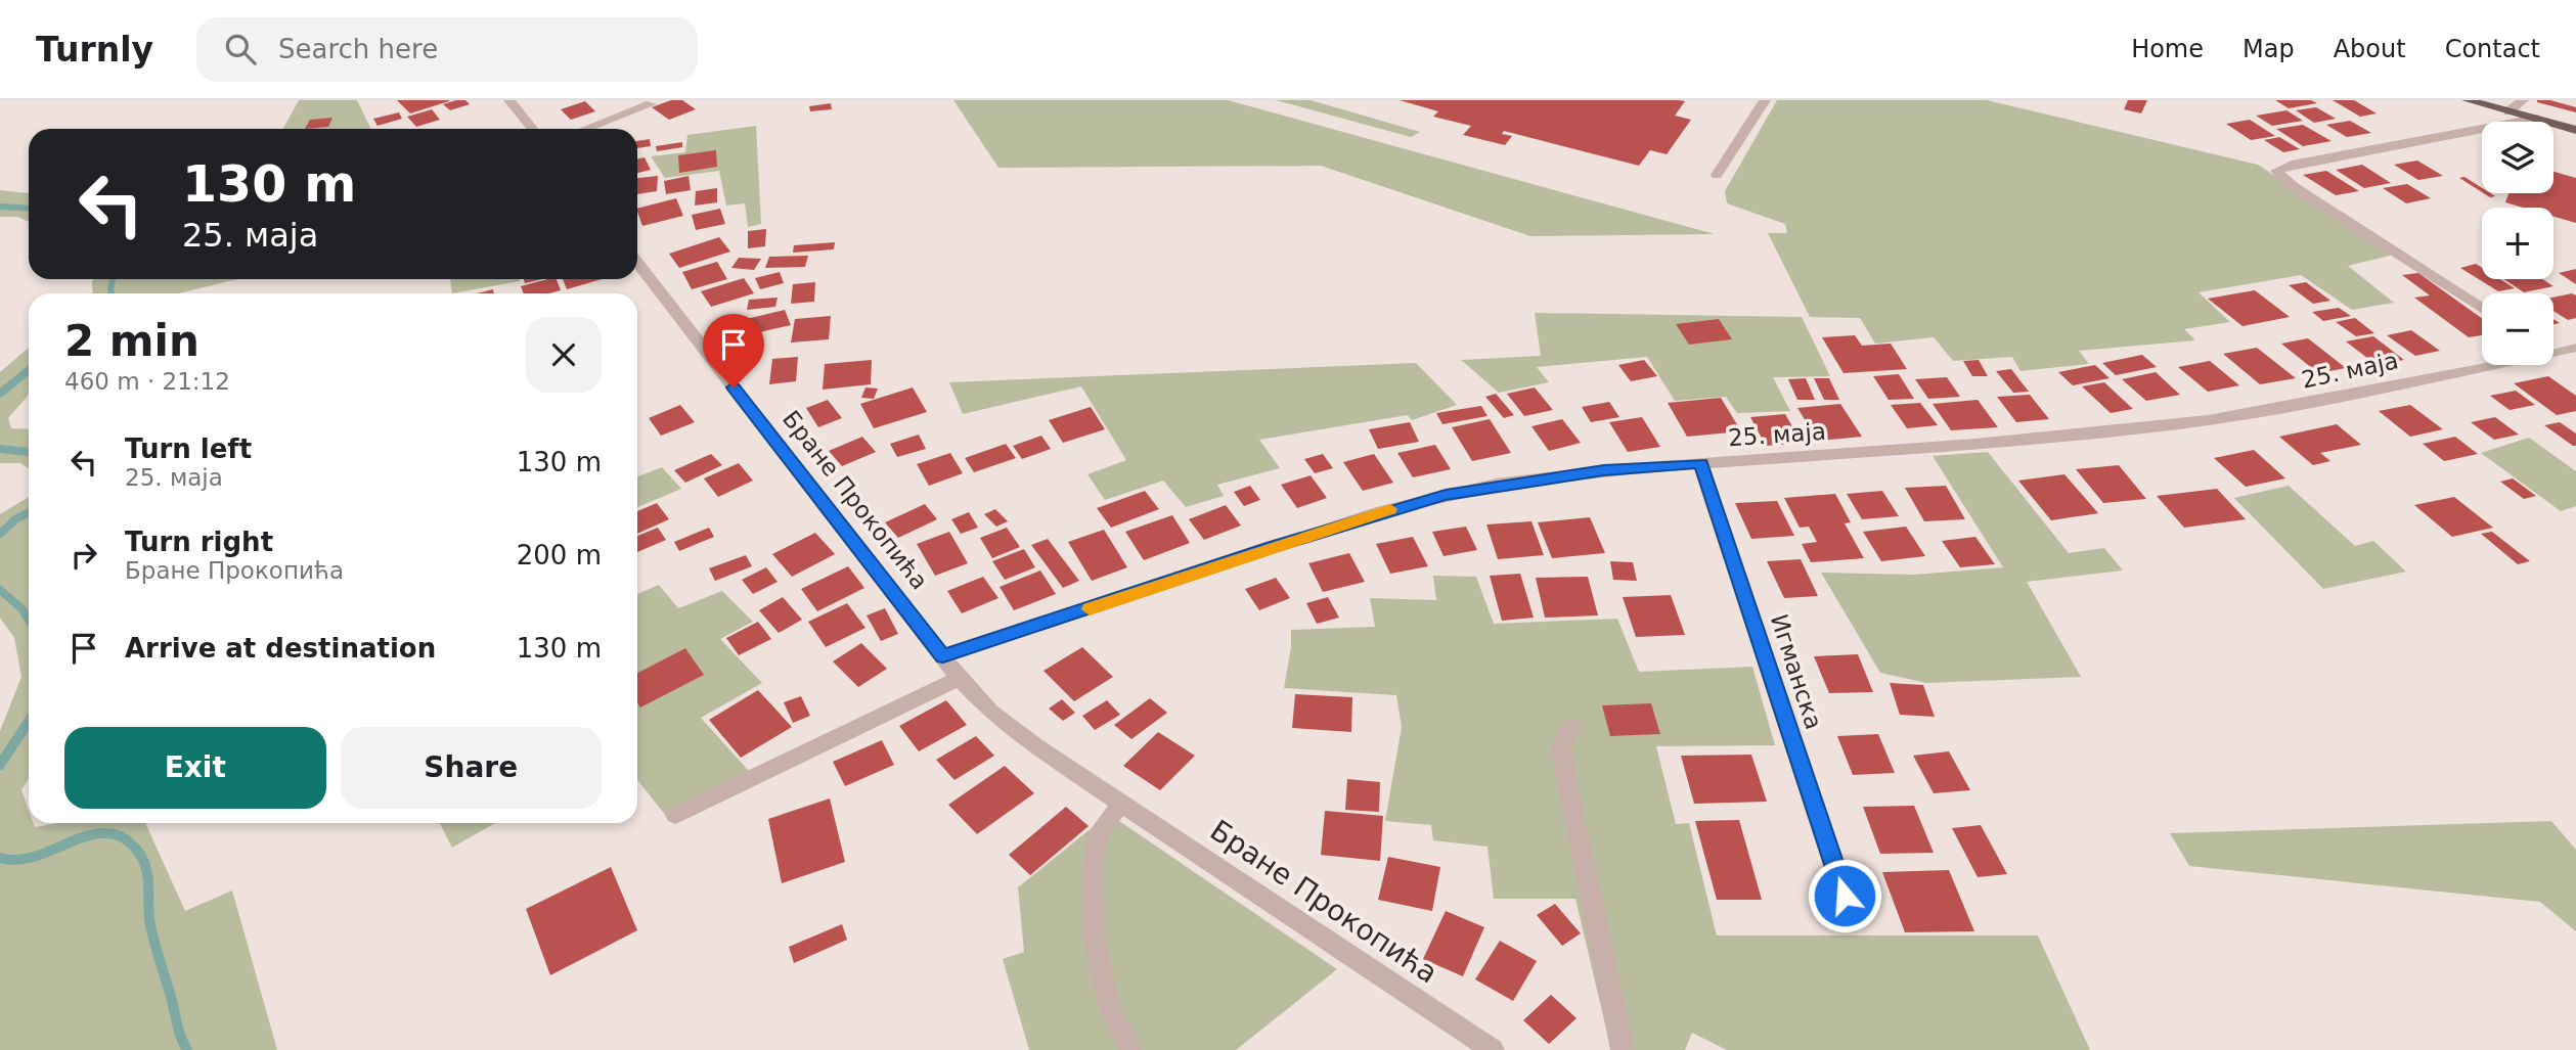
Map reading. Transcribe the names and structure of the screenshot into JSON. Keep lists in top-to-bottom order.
{
  "streets": {
    "street": ["25. маја", "Бране Прокопића", "Игманска"]
  },
  "crossings": [
    ["25. маја", "Бране Прокопића"],
    ["25. маја", "Игманска"]
  ],
  "page": {
    "header": "Turnly",
    "search": "Search here",
    "nav": [
      "Home",
      "Map",
      "About",
      "Contact"
    ],
    "map_buttons": ["+", "−"],
    "turn": ["130 m", "25. маја"],
    "heading": ["2 min", "460 m · 21:12"],
    "list": [
      {
        "name": "Turn left",
        "note": "25. маја",
        "value": "130 m"
      },
      {
        "name": "Turn right",
        "note": "Бране Прокопића",
        "value": "200 m"
      },
      {
        "name": "Arrive at destination",
        "value": "130 m"
      }
    ],
    "buttons": ["Exit", "Share"]
  }
}
